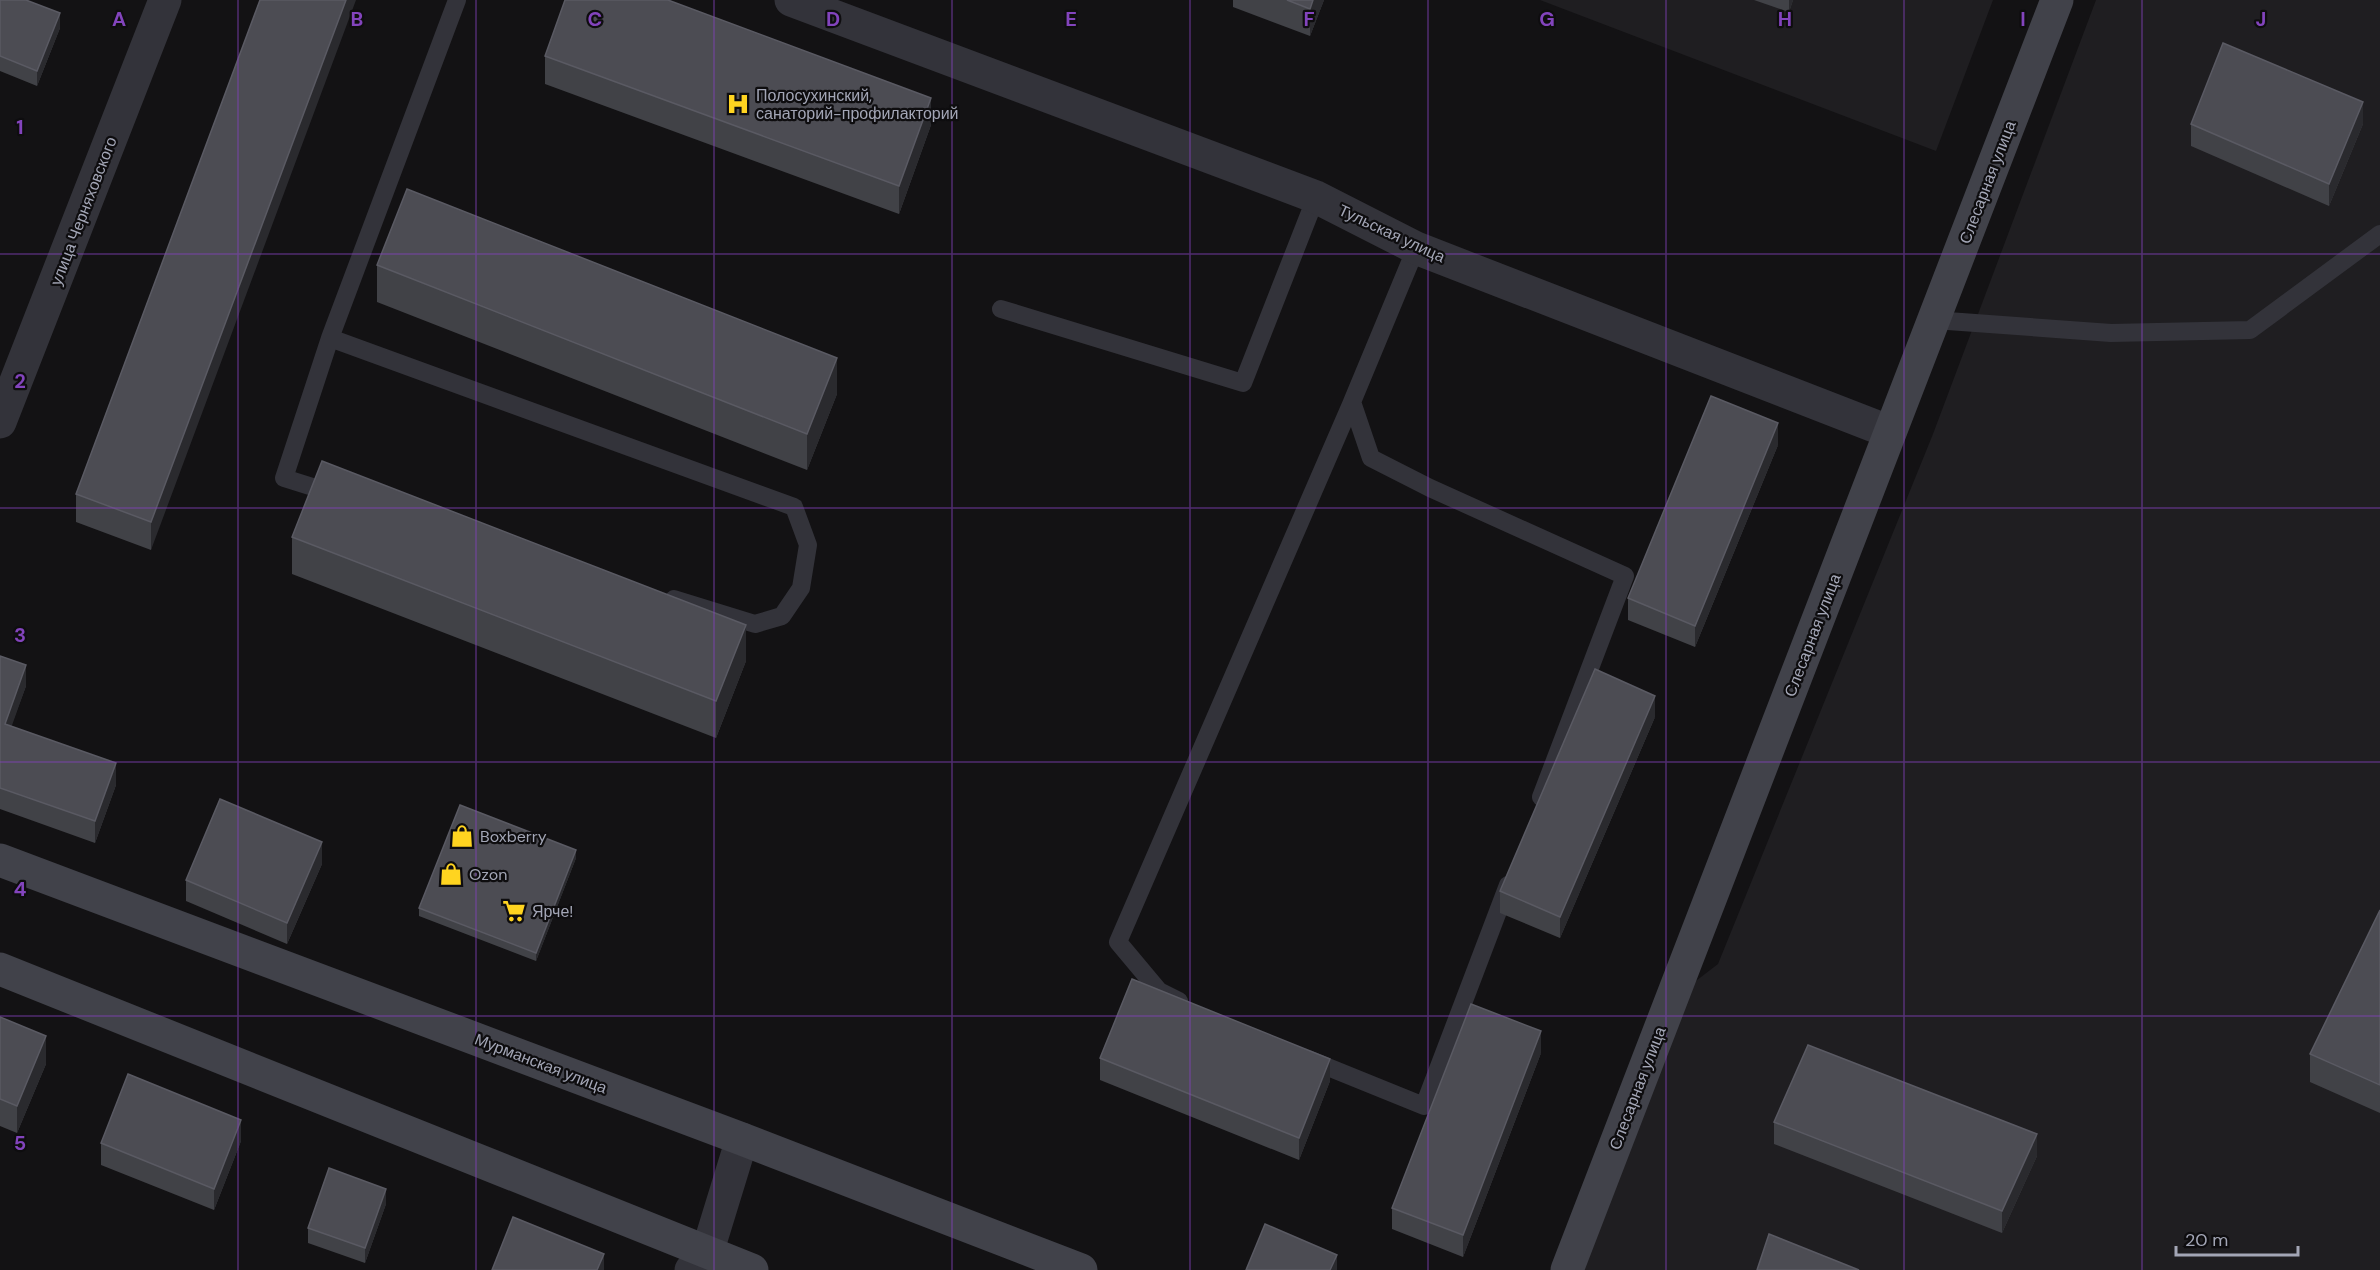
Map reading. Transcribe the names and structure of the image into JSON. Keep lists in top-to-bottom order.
{
  "streets": {
    "main road": ["Слесарная улица", "Мурманская улица"],
    "street": ["улица Черняховского", "Тульская улица"]
  },
  "crossings": [
    ["Слесарная улица", "Тульская улица"]
  ],
  "places": {
    "hospital": ["Полосухинский, санаторий-профилакторий"],
    "shop": ["Boxberry", "Ozon"],
    "supermarket": ["Ярче!"]
  },
  "scale_bar": "20 m",
  "grid": {
    "columns": [
      "A",
      "B",
      "C",
      "D",
      "E",
      "F",
      "G",
      "H",
      "I",
      "J"
    ],
    "rows": [
      "1",
      "2",
      "3",
      "4",
      "5"
    ]
  }
}
